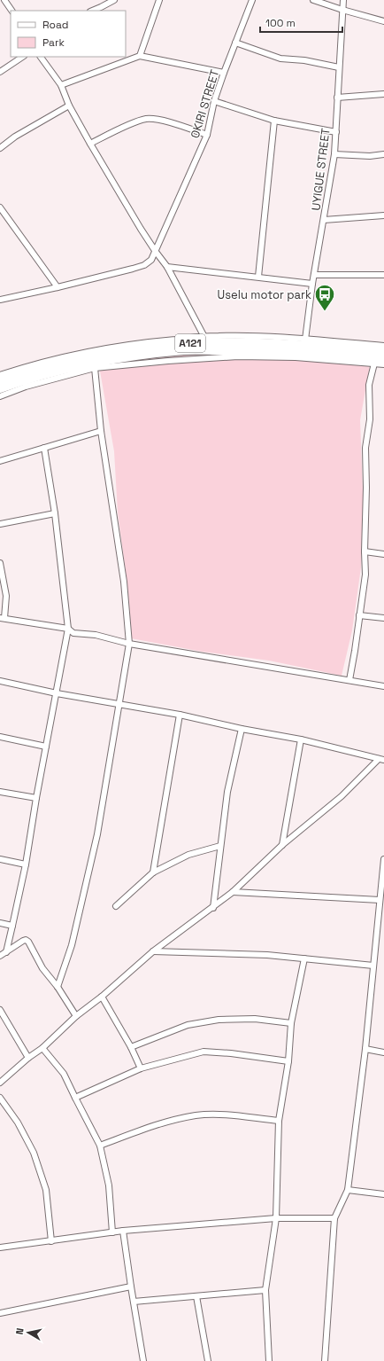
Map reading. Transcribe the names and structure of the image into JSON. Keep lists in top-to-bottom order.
{
  "streets": {
    "highway": ["A121"],
    "street": ["OKIRI STREET", "UYIGUE STREET"]
  },
  "places": {
    "bus stop": ["Uselu motor park"]
  },
  "legend": ["Road", "Park"],
  "scale_bar": "100 m",
  "north": "left"
}
